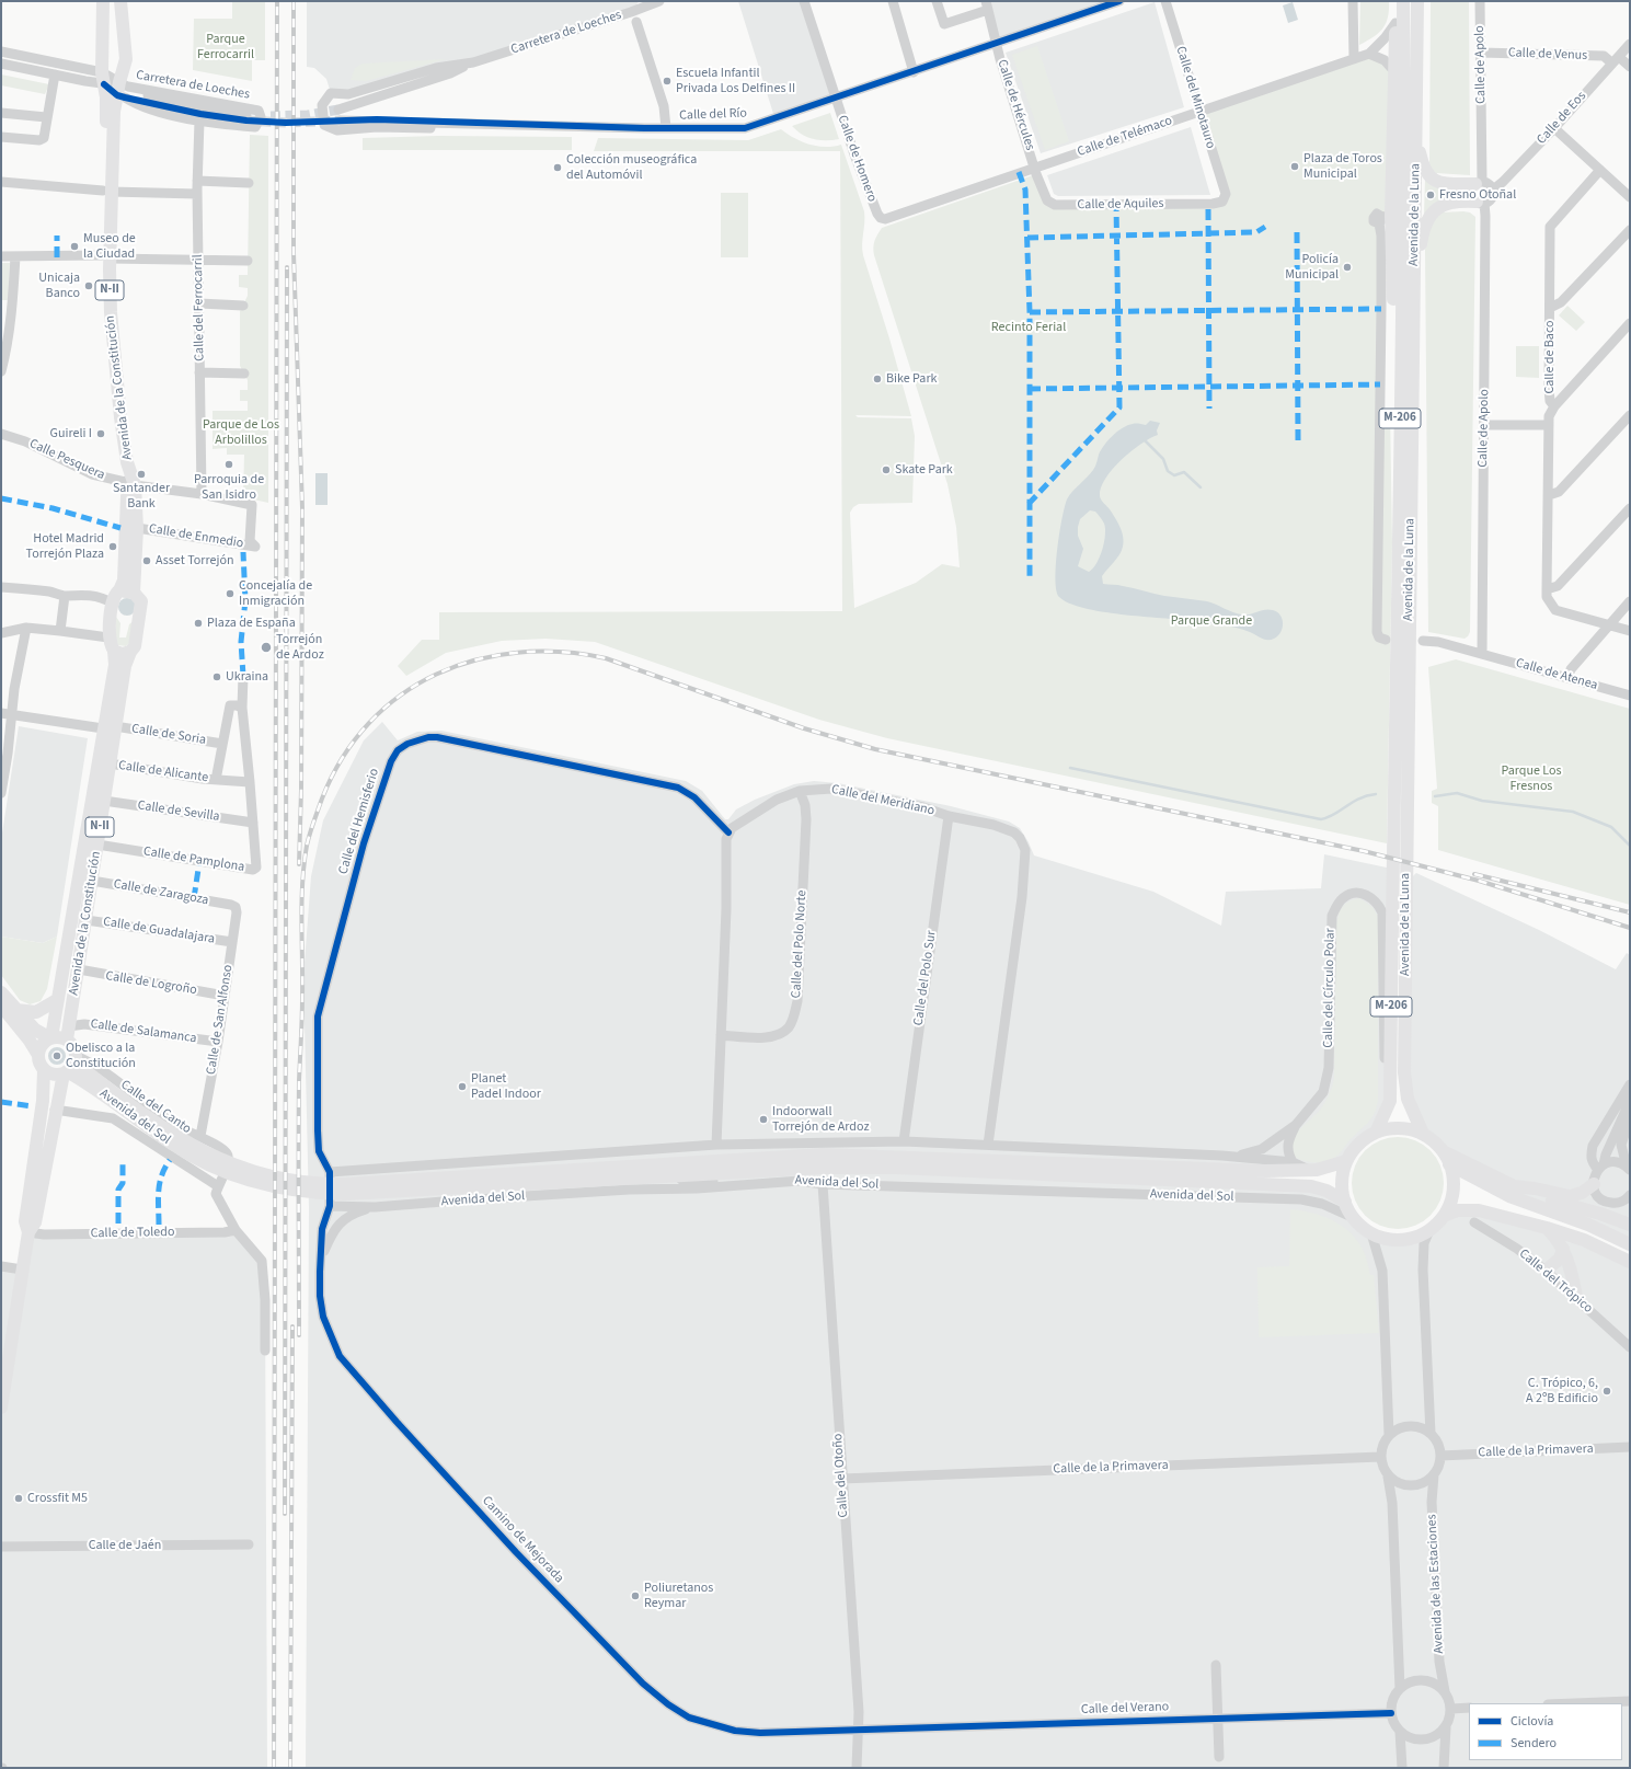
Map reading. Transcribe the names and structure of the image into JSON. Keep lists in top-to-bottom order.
{
  "streets": {
    "main road": [
      "Avenida de la Luna",
      "N-II",
      "Avenida de la Constitución",
      "M-206",
      "Avenida del Sol"
    ],
    "street": [
      "Carretera de Loeches",
      "Calle de Venus",
      "Calle de Apolo",
      "Calle del Minotauro",
      "Calle de Hércules",
      "Calle del Río",
      "Calle de Eos",
      "Calle de Telémaco",
      "Calle de Homero",
      "Calle de Aquiles",
      "Calle del Ferrocarril",
      "Calle de Baco",
      "Calle Pesquera",
      "Calle de Enmedio",
      "Calle de Atenea",
      "Calle de Soria",
      "Calle de Alicante",
      "Calle del Meridiano",
      "Calle de Sevilla",
      "Calle del Hemisferio",
      "Calle de Pamplona",
      "Calle de Zaragoza",
      "Calle de Guadalajara",
      "Calle del Polo Norte",
      "Calle del Polo Sur",
      "Calle de Logroño",
      "Calle del Círculo Polar",
      "Calle de San Alfonso",
      "Calle de Salamanca",
      "Calle del Canto",
      "Calle de Toledo",
      "Calle del Trópico",
      "Calle de la Primavera",
      "Calle del Otoño",
      "Camino de Mejorada",
      "Calle de Jaén",
      "Avenida de las Estaciones",
      "Calle del Verano"
    ]
  },
  "crossings": [
    ["Carretera de Loeches", "Calle del Río"],
    ["Carretera de Loeches", "Calle del Ferrocarril"],
    ["Carretera de Loeches", "Avenida de la Constitución"],
    ["Calle de Venus", "Calle de Apolo"],
    ["Calle de Venus", "Calle de Eos"],
    ["Calle de Apolo", "Calle de Eos"],
    ["Calle de Apolo", "Calle de Atenea"],
    ["Calle del Minotauro", "Calle de Telémaco"],
    ["Calle del Minotauro", "Calle de Aquiles"],
    ["Calle de Hércules", "Calle del Río"],
    ["Calle de Hércules", "Calle de Telémaco"],
    ["Calle de Hércules", "Calle de Aquiles"],
    ["Calle del Río", "Calle de Homero"],
    ["Calle de Telémaco", "Calle de Homero"],
    ["Calle de Telémaco", "Calle de Aquiles"],
    ["Avenida de la Luna", "M-206"],
    ["Avenida de la Luna", "Calle del Círculo Polar"],
    ["Avenida de la Luna", "Avenida del Sol"],
    ["N-II", "Avenida de la Constitución"],
    ["N-II", "Calle del Canto"],
    ["N-II", "Avenida del Sol"],
    ["Calle del Ferrocarril", "Calle Pesquera"],
    ["Avenida de la Constitución", "Calle Pesquera"],
    ["Avenida de la Constitución", "Calle de Enmedio"],
    ["Avenida de la Constitución", "Calle de Soria"],
    ["Avenida de la Constitución", "Calle de Alicante"],
    ["Avenida de la Constitución", "Calle de Sevilla"],
    ["Avenida de la Constitución", "Calle de Pamplona"],
    ["Avenida de la Constitución", "Calle de Zaragoza"],
    ["Avenida de la Constitución", "Calle de Guadalajara"],
    ["Avenida de la Constitución", "Calle de Logroño"],
    ["Avenida de la Constitución", "Calle de Salamanca"],
    ["Avenida de la Constitución", "Calle del Canto"],
    ["Avenida de la Constitución", "Avenida del Sol"],
    ["M-206", "Avenida del Sol"],
    ["Calle Pesquera", "Calle de Enmedio"],
    ["Calle de Alicante", "Calle de Pamplona"],
    ["Calle del Meridiano", "Calle del Hemisferio"],
    ["Calle del Meridiano", "Calle del Polo Norte"],
    ["Calle del Meridiano", "Calle del Polo Sur"],
    ["Calle de Sevilla", "Calle de Pamplona"],
    ["Calle de Zaragoza", "Calle de San Alfonso"],
    ["Calle de Guadalajara", "Calle de San Alfonso"],
    ["Calle de Logroño", "Calle de San Alfonso"],
    ["Calle de San Alfonso", "Calle de Salamanca"],
    ["Calle de San Alfonso", "Calle del Canto"],
    ["Calle del Canto", "Avenida del Sol"],
    ["Avenida del Sol", "Calle del Otoño"],
    ["Avenida del Sol", "Camino de Mejorada"],
    ["Calle de la Primavera", "Calle del Otoño"],
    ["Calle de la Primavera", "Avenida de las Estaciones"],
    ["Calle del Otoño", "Camino de Mejorada"],
    ["Calle del Otoño", "Calle del Verano"],
    ["Camino de Mejorada", "Calle del Verano"],
    ["Avenida de las Estaciones", "Calle del Verano"]
  ],
  "parks": [
    "Parque Ferrocarril",
    "Recinto Ferial",
    "Parque de Los Arbolillos",
    "Parque Grande",
    "Parque Los Fresnos"
  ],
  "places": [
    "Escuela Infantil Privada Los Delfines II",
    "Plaza de Toros Municipal",
    "Colección museográfica del Automóvil",
    "Fresno Otoñal",
    "Museo de la Ciudad",
    "Policía Municipal",
    "Unicaja Banco",
    "Bike Park",
    "Guireli I",
    "Parroquia de San Isidro",
    "Skate Park",
    "Santander Bank",
    "Hotel Madrid Torrejón Plaza",
    "Asset Torrejón",
    "Concejalía de Inmigración",
    "Plaza de España",
    "Torrejón de Ardoz",
    "Ukraina",
    "Obelisco a la Constitución",
    "Planet Padel Indoor",
    "Indoorwall Torrejón de Ardoz",
    "C. Trópico, 6, A 2ºB Edificio",
    "Crossfit M5",
    "Poliuretanos Reymar"
  ],
  "legend": ["Ciclovía", "Sendero"]
}
